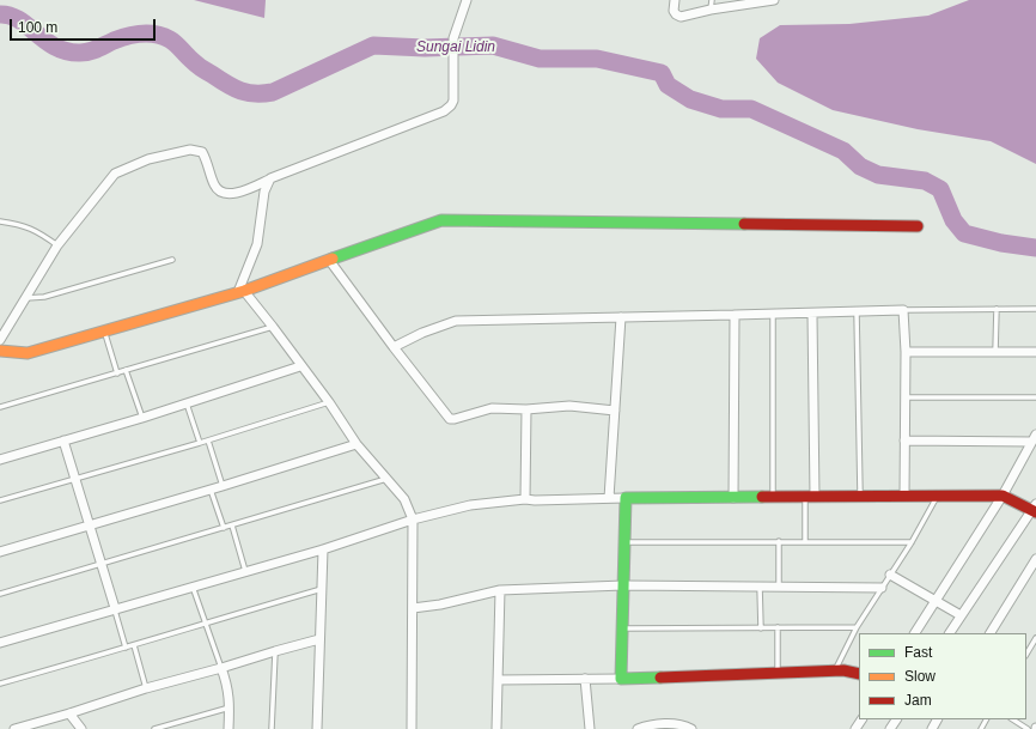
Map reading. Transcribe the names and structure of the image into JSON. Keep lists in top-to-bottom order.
{
  "water": ["Sungai Lidin"],
  "legend": ["Fast", "Slow", "Jam"],
  "scale_bar": "100 m"
}
